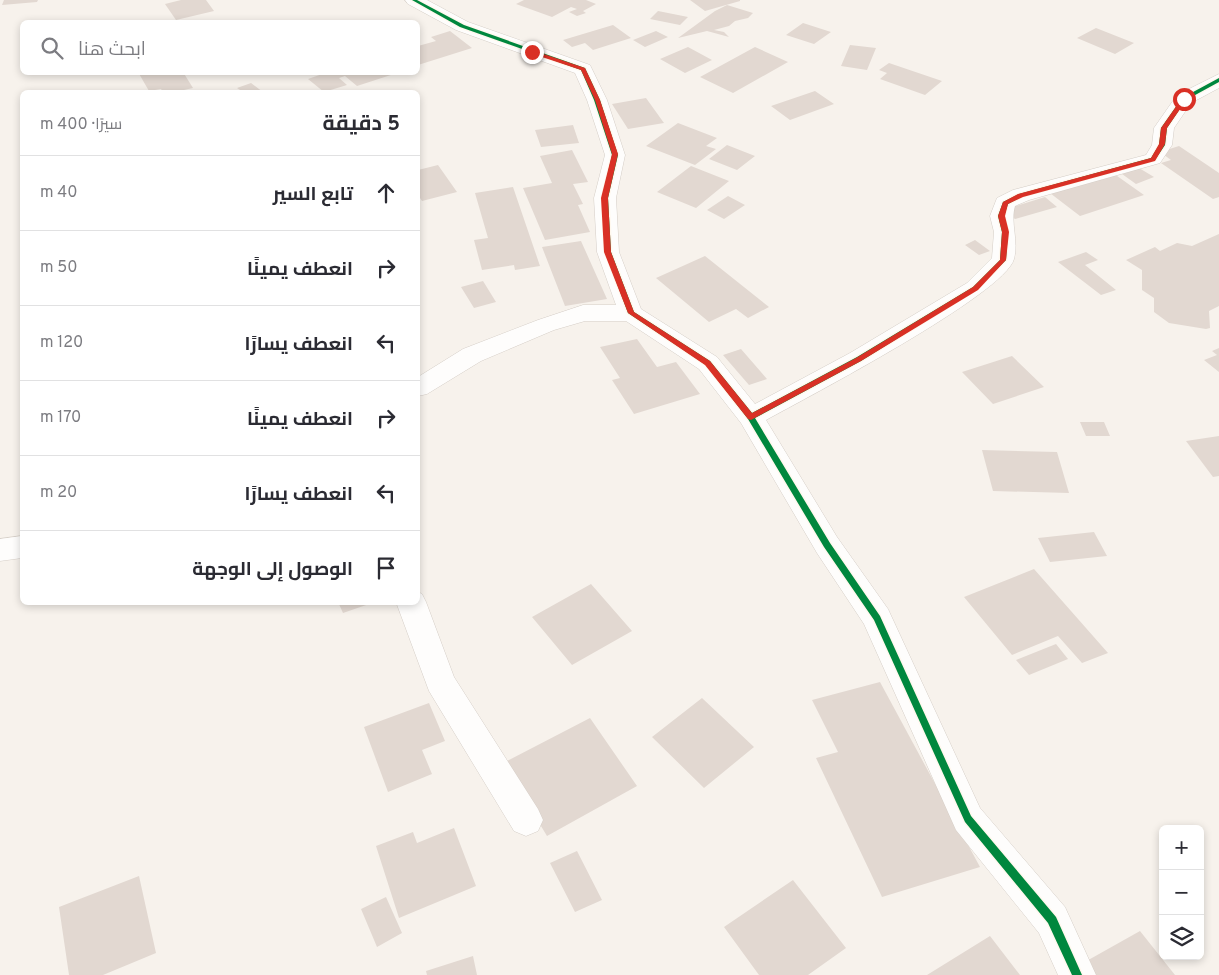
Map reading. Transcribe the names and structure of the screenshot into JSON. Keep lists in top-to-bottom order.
{
  "page": {
    "search": "ابحث هنا",
    "heading": ["5 دقيقة", "سيرًا · 400 m"],
    "list": [
      ["تابع السير", "40 m"],
      ["انعطف يمينًا", "50 m"],
      ["انعطف يسارًا", "120 m"],
      ["انعطف يمينًا", "170 m"],
      ["انعطف يسارًا", "20 m"],
      "الوصول إلى الوجهة"
    ],
    "map_buttons": ["+", "−"]
  }
}
